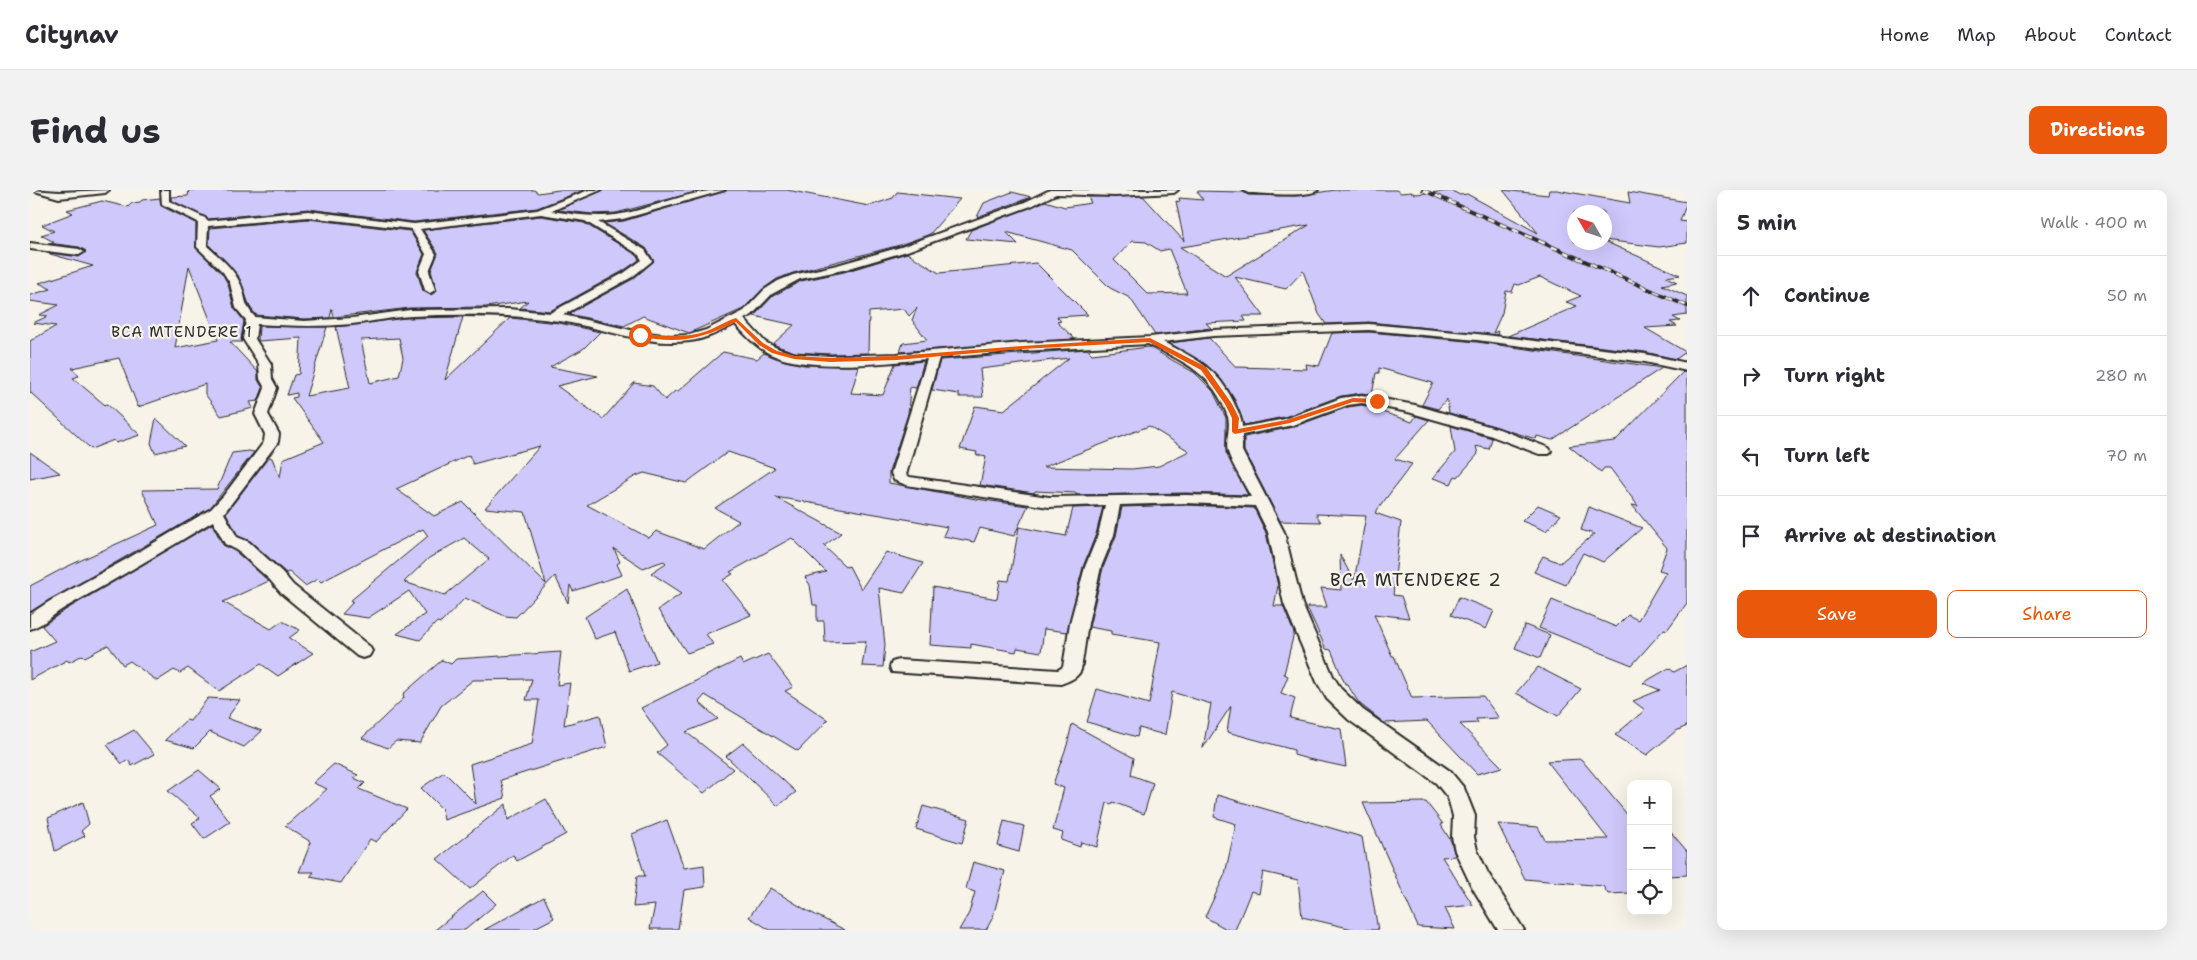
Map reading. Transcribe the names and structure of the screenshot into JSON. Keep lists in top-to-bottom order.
{
  "districts": ["BCA MTENDERE 1", "BCA MTENDERE 2"],
  "north": "top left",
  "page": {
    "header": "Citynav",
    "nav": [
      "Home",
      "Map",
      "About",
      "Contact"
    ],
    "buttons": [
      "Directions",
      ["Save", "Share"]
    ],
    "title": "Find us",
    "heading": ["5 min", "Walk · 400 m"],
    "list": [
      ["Continue", "50 m"],
      ["Turn right", "280 m"],
      ["Turn left", "70 m"],
      "Arrive at destination"
    ],
    "map_buttons": ["+", "−"]
  }
}
